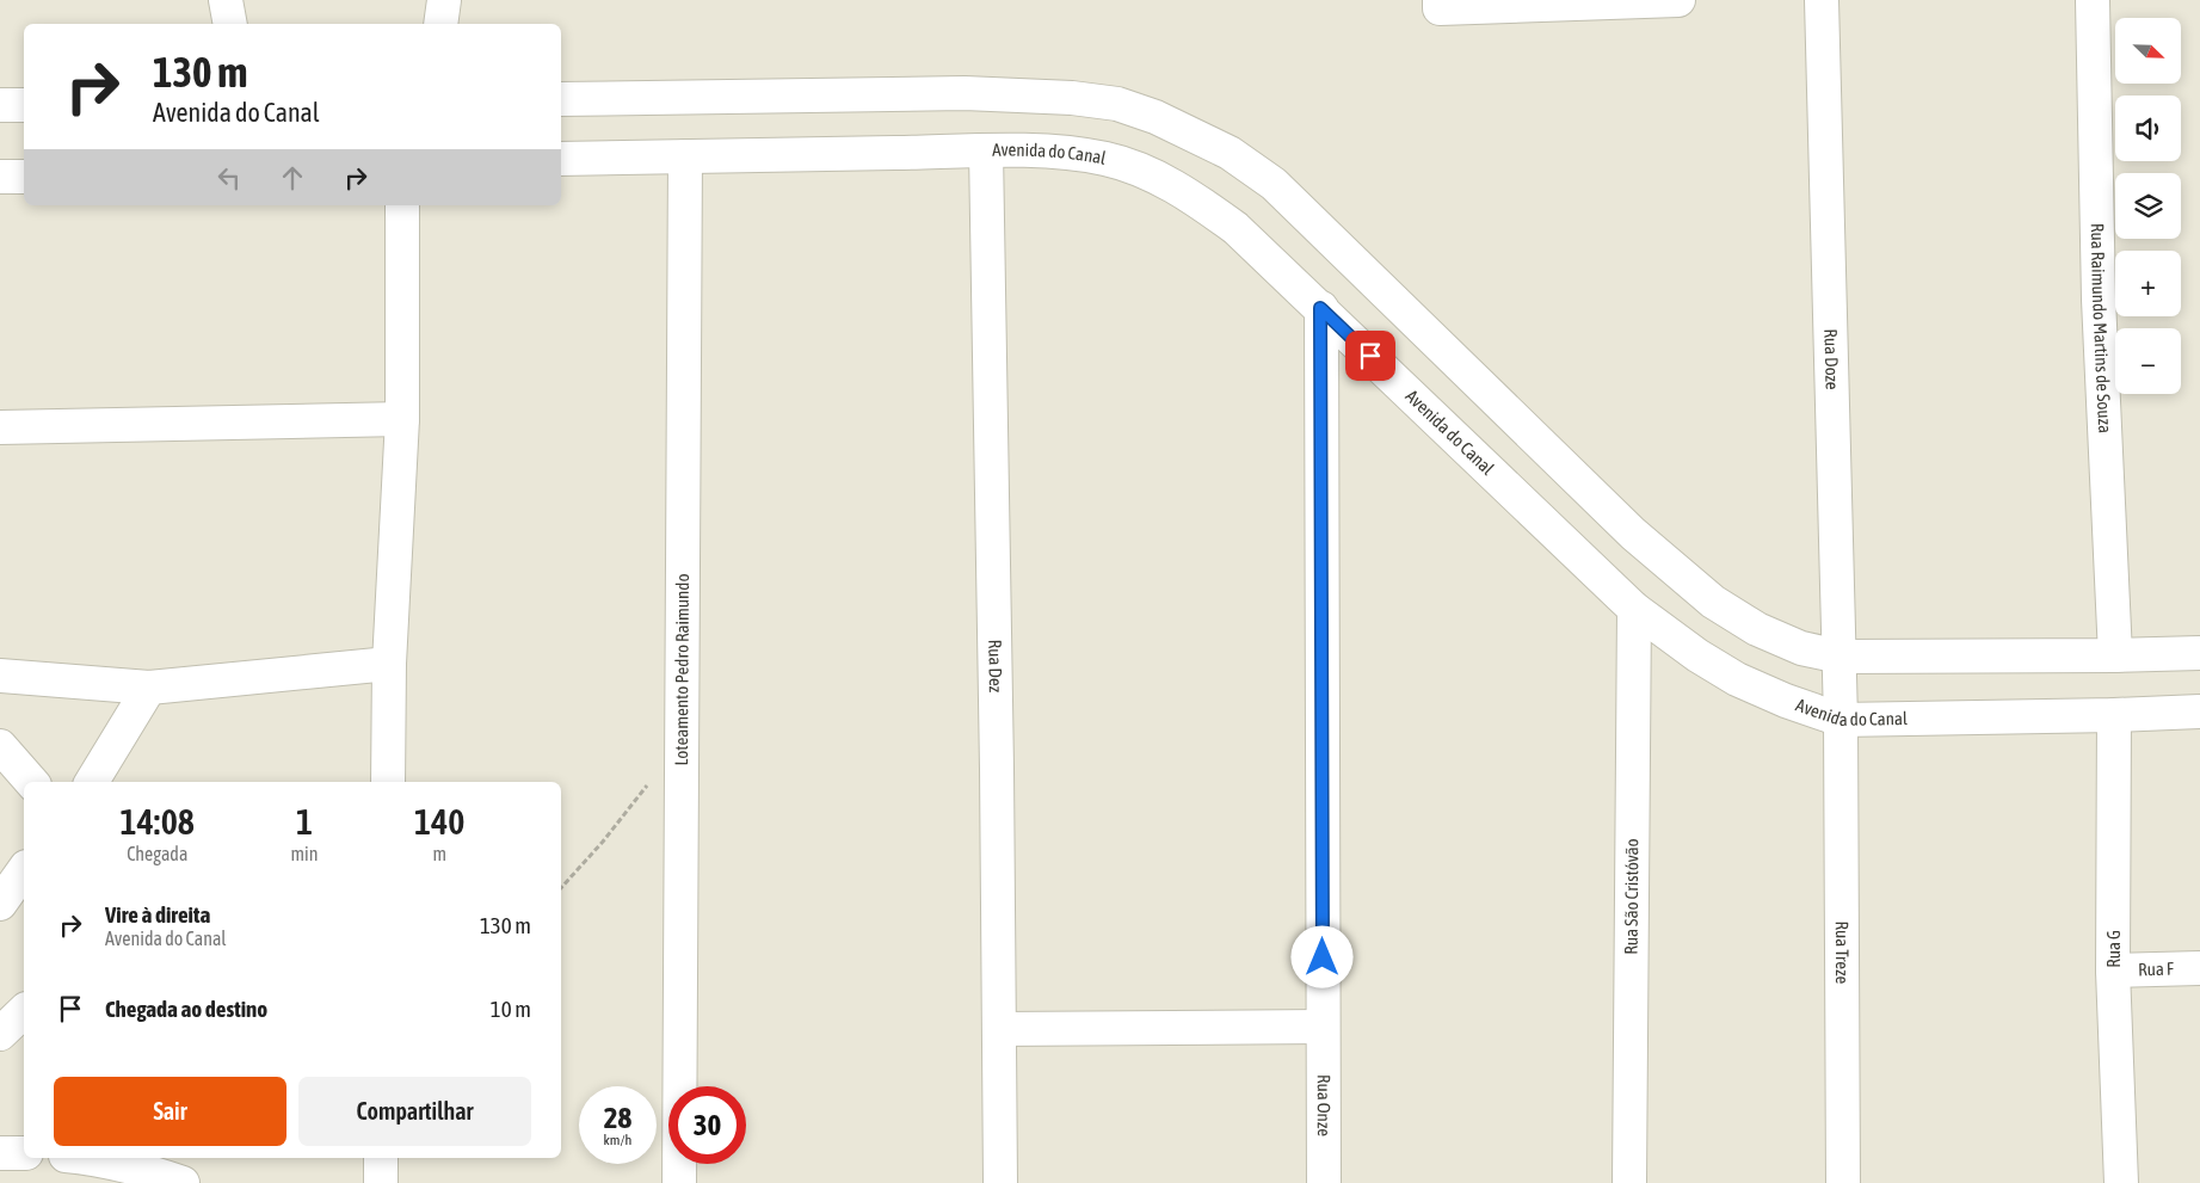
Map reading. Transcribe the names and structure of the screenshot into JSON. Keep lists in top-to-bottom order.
{
  "streets": {
    "street": [
      "Avenida do Canal",
      "Rua Raimundo Martins de Souza",
      "Rua Doze",
      "Rua Dez",
      "Loteamento Pedro Raimundo",
      "Rua São Cristóvão",
      "Rua G",
      "Rua Treze",
      "Rua F",
      "Rua Onze"
    ]
  },
  "crossings": [
    ["Avenida do Canal", "Rua Doze"],
    ["Avenida do Canal", "Rua Dez"],
    ["Avenida do Canal", "Loteamento Pedro Raimundo"],
    ["Avenida do Canal", "Rua São Cristóvão"],
    ["Avenida do Canal", "Rua G"],
    ["Avenida do Canal", "Rua Treze"],
    ["Rua Doze", "Rua Treze"],
    ["Rua G", "Rua F"]
  ],
  "north": "bottom right",
  "page": {
    "map_buttons": ["+", "−"],
    "turn": ["130 m", "Avenida do Canal"],
    "eta": [
      "14:08",
      "Chegada",
      "1",
      "min",
      "140",
      "m"
    ],
    "list": [
      {
        "name": "Vire à direita",
        "note": "Avenida do Canal",
        "value": "130 m"
      },
      {
        "name": "Chegada ao destino",
        "value": "10 m"
      }
    ],
    "buttons": ["Sair", "Compartilhar"],
    "speed": "28 km/h",
    "limit": "30"
  }
}
